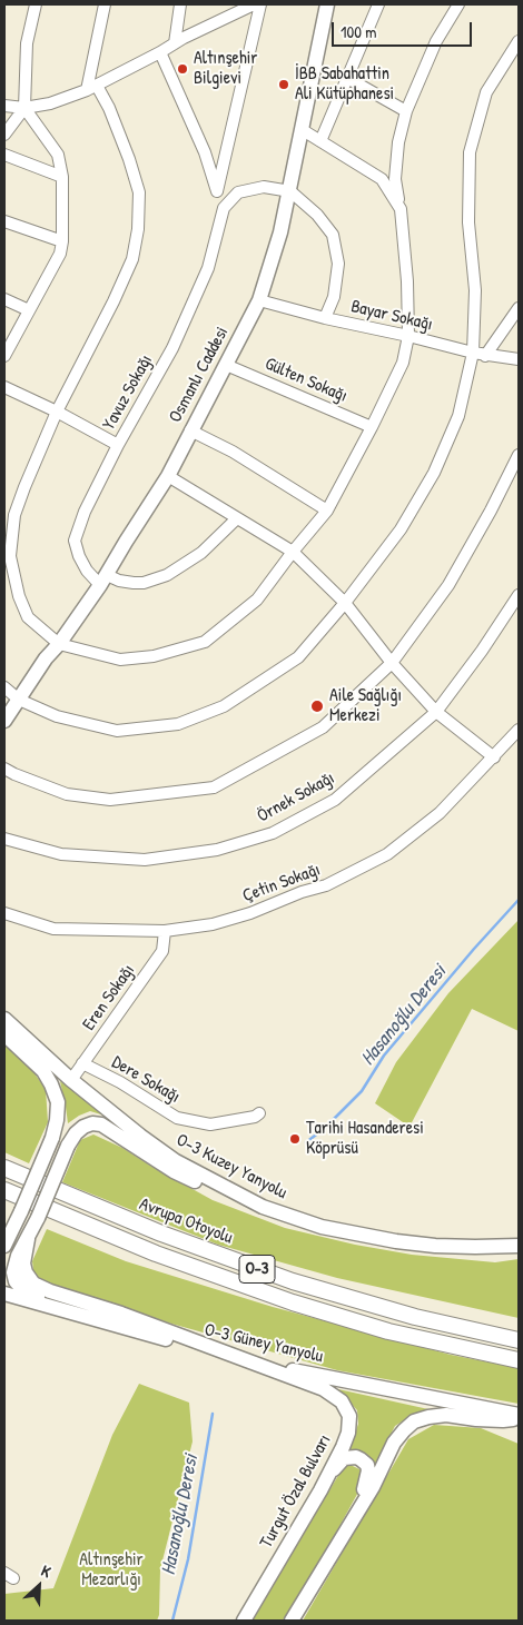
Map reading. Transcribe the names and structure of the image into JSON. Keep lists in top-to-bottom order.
{
  "streets": {
    "highway": ["Avrupa Otoyolu", "O-3"],
    "main road": [
      "Osmanlı Caddesi",
      "O-3 Kuzey Yanyolu",
      "O-3 Güney Yanyolu",
      "Turgut Özal Bulvarı"
    ],
    "street": [
      "Bayar Sokağı",
      "Gülten Sokağı",
      "Yavuz Sokağı",
      "Örnek Sokağı",
      "Çetin Sokağı",
      "Eren Sokağı",
      "Dere Sokağı"
    ]
  },
  "crossings": [
    ["Bayar Sokağı", "Osmanlı Caddesi"],
    ["Osmanlı Caddesi", "Gülten Sokağı"],
    ["Osmanlı Caddesi", "Yavuz Sokağı"],
    ["Çetin Sokağı", "Eren Sokağı"],
    ["Eren Sokağı", "Dere Sokağı"],
    ["Eren Sokağı", "O-3 Kuzey Yanyolu"],
    ["O-3 Güney Yanyolu", "Turgut Özal Bulvarı"]
  ],
  "water": ["Hasanoğlu Deresi"],
  "parks": ["Altınşehir Mezarlığı"],
  "places": [
    "Altınşehir Bilgievi",
    "İBB Sabahattin Ali Kütüphanesi",
    "Aile Sağlığı Merkezi",
    "Tarihi Hasanderesi Köprüsü"
  ],
  "scale_bar": "100 m",
  "north": "top right"
}
